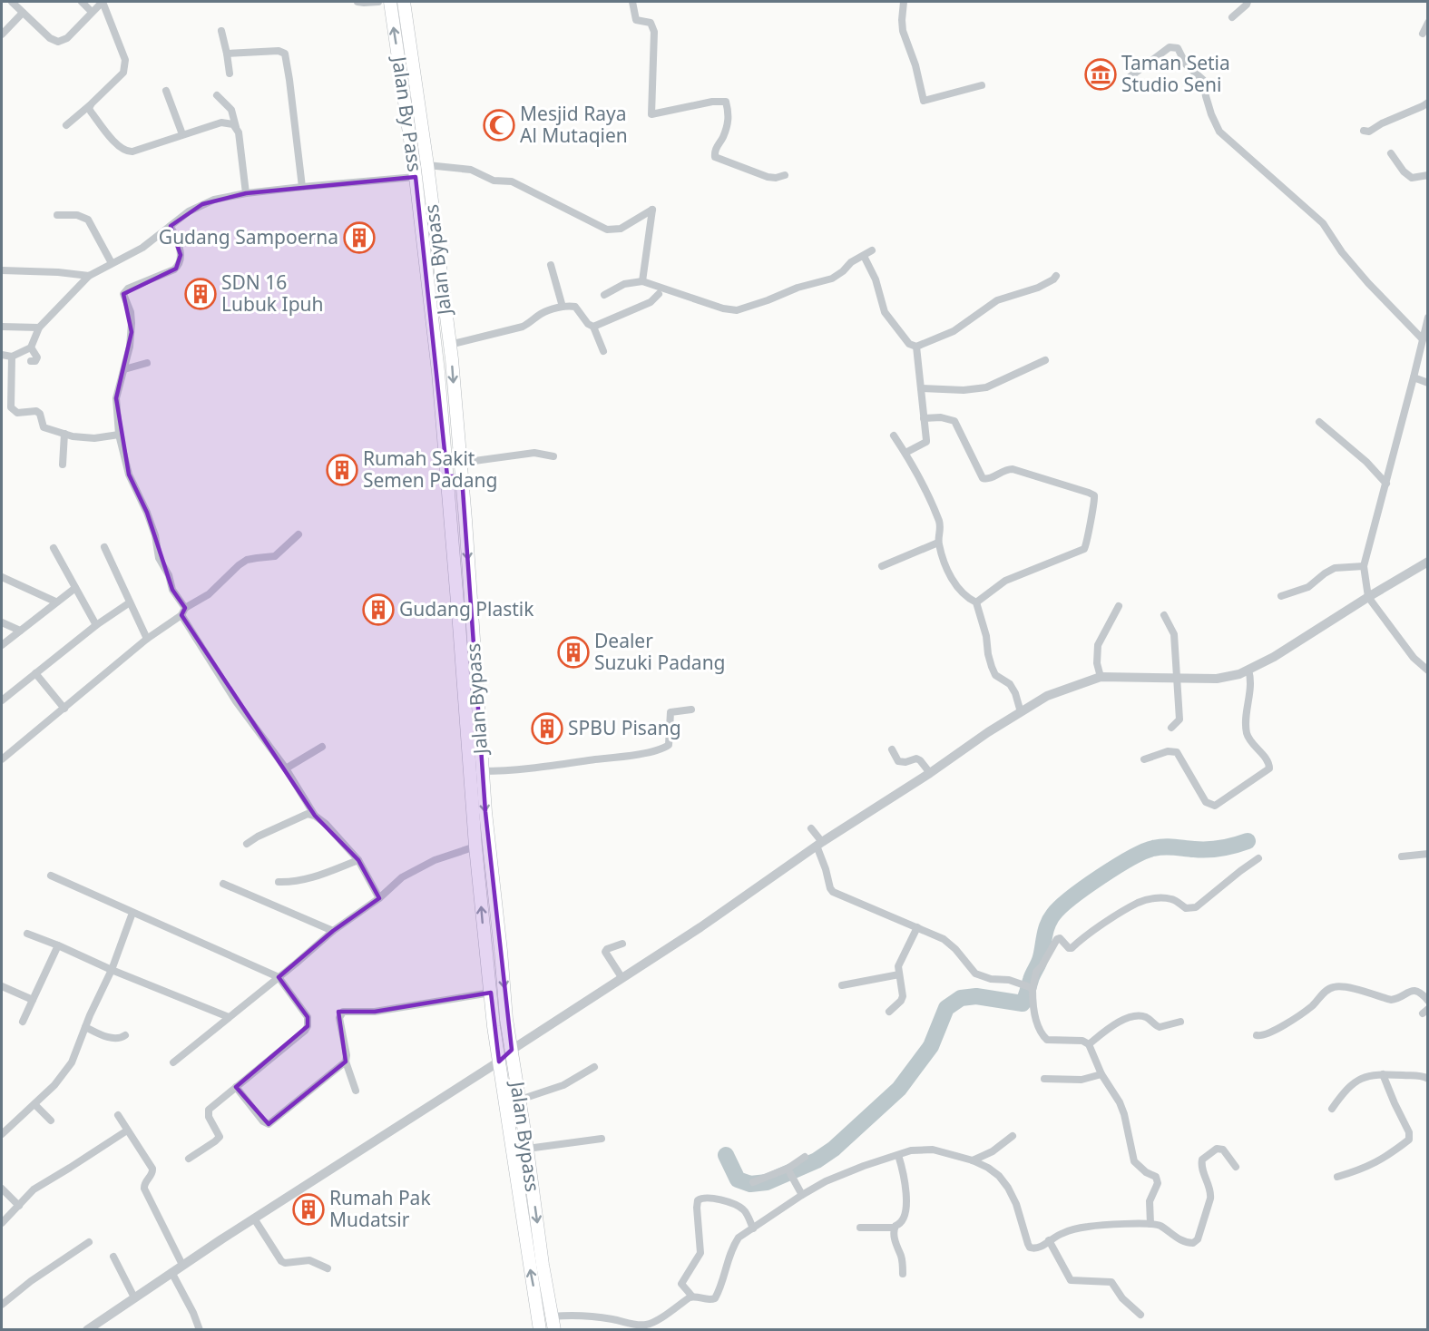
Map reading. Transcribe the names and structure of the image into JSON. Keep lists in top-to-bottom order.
{
  "streets": {
    "highway": ["Jalan By Pass", "Jalan Bypass"]
  },
  "crossings": [
    ["Jalan By Pass", "Jalan Bypass"]
  ],
  "places": {
    "museum": ["Taman Setia Studio Seni"],
    "mosque": ["Mesjid Raya Al Mutaqien"],
    "building": [
      "Gudang Sampoerna",
      "SDN 16 Lubuk Ipuh",
      "Rumah Sakit Semen Padang",
      "Gudang Plastik",
      "Dealer Suzuki Padang",
      "SPBU Pisang",
      "Rumah Pak Mudatsir"
    ]
  }
}
